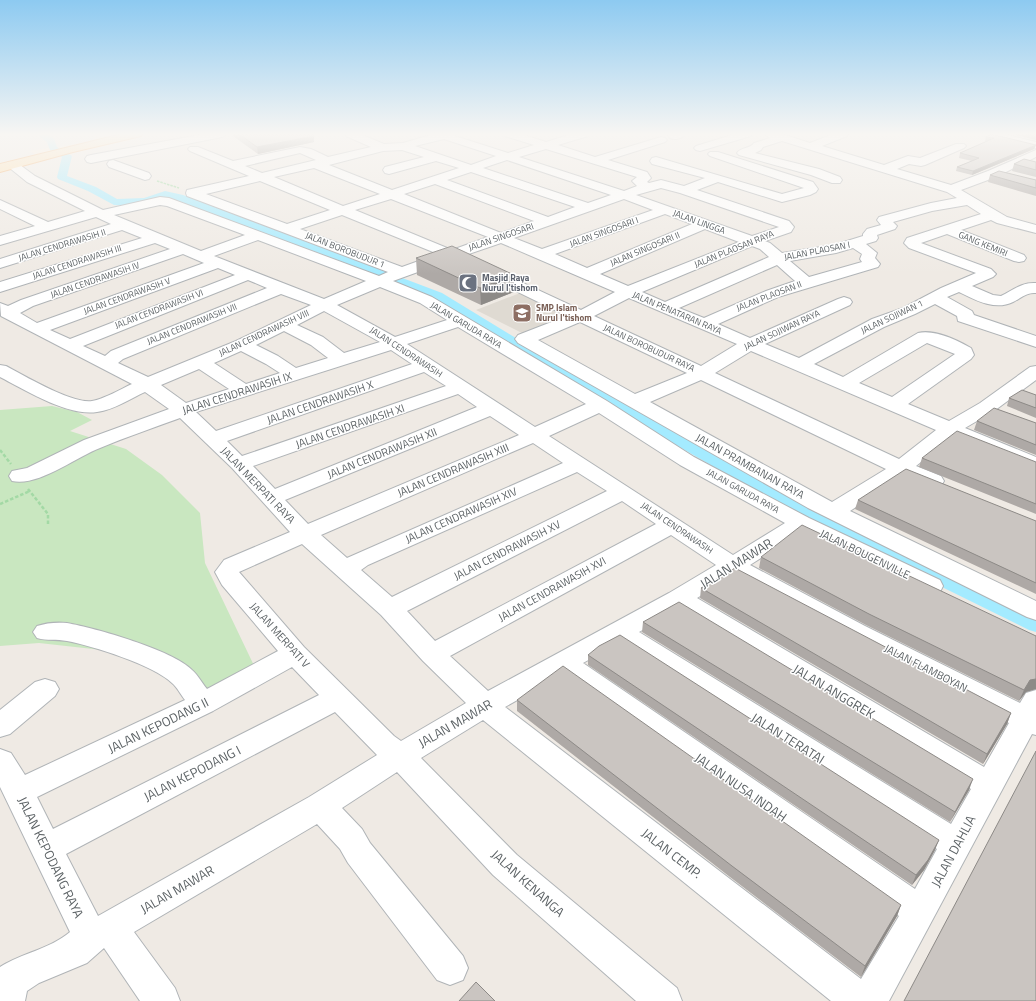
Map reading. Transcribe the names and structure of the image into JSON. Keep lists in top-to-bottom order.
{
  "streets": {
    "street": [
      "JALAN LINGGA",
      "JALAN SINGOSARI I",
      "JALAN SINGOSARI",
      "GANG KEMIRI",
      "JALAN CENDRAWASIH II",
      "JALAN SINGOSARI II",
      "JALAN PLAOSAN RAYA",
      "JALAN BOROBUDUR 1",
      "JALAN PLAOSAN I",
      "JALAN CENDRAWASIH III",
      "JALAN CENDRAWASIH IV",
      "JALAN CENDRAWASIH V",
      "JALAN PLAOSAN II",
      "JALAN CENDRAWASIH VI",
      "JALAN PENATARAN RAYA",
      "JALAN SOJIWAN 1",
      "JALAN CENDRAWASIH VII",
      "JALAN GARUDA RAYA",
      "JALAN SOJIWAN RAYA",
      "JALAN CENDRAWASIH VIII",
      "JALAN BOROBUDUR RAYA",
      "JALAN CENDRAWASIH",
      "JALAN CENDRAWASIH IX",
      "JALAN CENDRAWASIH X",
      "JALAN CENDRAWASIH XI",
      "JALAN CENDRAWASIH XII",
      "JALAN PRAMBANAN RAYA",
      "JALAN CENDRAWASIH XIII",
      "JALAN MERPATI RAYA",
      "JALAN CENDRAWASIH XIV",
      "JALAN CENDRAWASIH XV",
      "JALAN BOUGENVILLE",
      "JALAN MAWAR",
      "JALAN CENDRAWASIH XVI",
      "JALAN MERPATI V",
      "JALAN FLAMBOYAN",
      "JALAN ANGGREK",
      "JALAN KEPODANG II",
      "JALAN TERATAI",
      "JALAN KEPODANG I",
      "JALAN NUSA INDAH",
      "JALAN DAHLIA",
      "JALAN CEMP.",
      "JALAN KEPODANG RAYA",
      "JALAN KENANGA"
    ]
  },
  "crossings": [
    ["JALAN LINGGA", "JALAN SINGOSARI I"],
    ["JALAN LINGGA", "JALAN SINGOSARI"],
    ["JALAN LINGGA", "JALAN SINGOSARI II"],
    ["JALAN LINGGA", "JALAN PLAOSAN RAYA"],
    ["JALAN LINGGA", "JALAN PLAOSAN I"],
    ["JALAN LINGGA", "JALAN PLAOSAN II"],
    ["JALAN SINGOSARI I", "JALAN PENATARAN RAYA"],
    ["JALAN SINGOSARI", "JALAN PLAOSAN RAYA"],
    ["JALAN SINGOSARI", "JALAN BOROBUDUR 1"],
    ["JALAN SINGOSARI", "JALAN PENATARAN RAYA"],
    ["JALAN SINGOSARI", "JALAN GARUDA RAYA"],
    ["JALAN SINGOSARI", "JALAN CENDRAWASIH VIII"],
    ["JALAN SINGOSARI", "JALAN BOROBUDUR RAYA"],
    ["GANG KEMIRI", "JALAN SOJIWAN 1"],
    ["JALAN CENDRAWASIH II", "JALAN CENDRAWASIH"],
    ["JALAN SINGOSARI II", "JALAN PENATARAN RAYA"],
    ["JALAN PLAOSAN RAYA", "JALAN PENATARAN RAYA"],
    ["JALAN PLAOSAN RAYA", "JALAN BOROBUDUR RAYA"],
    ["JALAN PLAOSAN RAYA", "JALAN PRAMBANAN RAYA"],
    ["JALAN BOROBUDUR 1", "JALAN GARUDA RAYA"],
    ["JALAN BOROBUDUR 1", "JALAN CENDRAWASIH VIII"],
    ["JALAN PLAOSAN I", "JALAN PLAOSAN II"],
    ["JALAN PLAOSAN I", "JALAN PENATARAN RAYA"],
    ["JALAN CENDRAWASIH III", "JALAN CENDRAWASIH"],
    ["JALAN CENDRAWASIH IV", "JALAN CENDRAWASIH V"],
    ["JALAN CENDRAWASIH IV", "JALAN CENDRAWASIH"],
    ["JALAN CENDRAWASIH IV", "JALAN MERPATI RAYA"],
    ["JALAN CENDRAWASIH V", "JALAN CENDRAWASIH"],
    ["JALAN CENDRAWASIH V", "JALAN MERPATI RAYA"],
    ["JALAN PLAOSAN II", "JALAN PENATARAN RAYA"],
    ["JALAN CENDRAWASIH VI", "JALAN CENDRAWASIH"],
    ["JALAN CENDRAWASIH VI", "JALAN MERPATI RAYA"],
    ["JALAN PENATARAN RAYA", "JALAN SOJIWAN 1"],
    ["JALAN PENATARAN RAYA", "JALAN SOJIWAN RAYA"],
    ["JALAN CENDRAWASIH VII", "JALAN CENDRAWASIH"],
    ["JALAN CENDRAWASIH VII", "JALAN MERPATI RAYA"],
    ["JALAN GARUDA RAYA", "JALAN CENDRAWASIH VIII"],
    ["JALAN GARUDA RAYA", "JALAN CENDRAWASIH"],
    ["JALAN GARUDA RAYA", "JALAN CENDRAWASIH IX"],
    ["JALAN GARUDA RAYA", "JALAN CENDRAWASIH XIII"],
    ["JALAN GARUDA RAYA", "JALAN BOUGENVILLE"],
    ["JALAN GARUDA RAYA", "JALAN MAWAR"],
    ["JALAN SOJIWAN RAYA", "JALAN BOROBUDUR RAYA"],
    ["JALAN SOJIWAN RAYA", "JALAN PRAMBANAN RAYA"],
    ["JALAN CENDRAWASIH VIII", "JALAN CENDRAWASIH"],
    ["JALAN CENDRAWASIH VIII", "JALAN MERPATI RAYA"],
    ["JALAN BOROBUDUR RAYA", "JALAN PRAMBANAN RAYA"],
    ["JALAN CENDRAWASIH", "JALAN CENDRAWASIH IX"],
    ["JALAN CENDRAWASIH", "JALAN CENDRAWASIH X"],
    ["JALAN CENDRAWASIH", "JALAN CENDRAWASIH XI"],
    ["JALAN CENDRAWASIH", "JALAN CENDRAWASIH XII"],
    ["JALAN CENDRAWASIH", "JALAN CENDRAWASIH XIII"],
    ["JALAN CENDRAWASIH", "JALAN CENDRAWASIH XIV"],
    ["JALAN CENDRAWASIH", "JALAN CENDRAWASIH XV"],
    ["JALAN CENDRAWASIH", "JALAN MAWAR"],
    ["JALAN CENDRAWASIH", "JALAN CENDRAWASIH XVI"],
    ["JALAN CENDRAWASIH", "JALAN FLAMBOYAN"],
    ["JALAN CENDRAWASIH IX", "JALAN MERPATI RAYA"],
    ["JALAN CENDRAWASIH X", "JALAN MERPATI RAYA"],
    ["JALAN CENDRAWASIH XI", "JALAN MERPATI RAYA"],
    ["JALAN CENDRAWASIH XII", "JALAN MERPATI RAYA"],
    ["JALAN CENDRAWASIH XIII", "JALAN MERPATI RAYA"],
    ["JALAN CENDRAWASIH XIII", "JALAN MERPATI V"],
    ["JALAN MERPATI RAYA", "JALAN CENDRAWASIH XIV"],
    ["JALAN MERPATI RAYA", "JALAN CENDRAWASIH XV"],
    ["JALAN MERPATI RAYA", "JALAN MAWAR"],
    ["JALAN MERPATI RAYA", "JALAN CENDRAWASIH XVI"],
    ["JALAN MERPATI RAYA", "JALAN MERPATI V"],
    ["JALAN MERPATI RAYA", "JALAN CEMP."],
    ["JALAN BOUGENVILLE", "JALAN MAWAR"],
    ["JALAN MAWAR", "JALAN MERPATI V"],
    ["JALAN MAWAR", "JALAN FLAMBOYAN"],
    ["JALAN MAWAR", "JALAN ANGGREK"],
    ["JALAN MAWAR", "JALAN TERATAI"],
    ["JALAN MAWAR", "JALAN NUSA INDAH"],
    ["JALAN MAWAR", "JALAN CEMP."],
    ["JALAN MAWAR", "JALAN KEPODANG RAYA"],
    ["JALAN MAWAR", "JALAN KENANGA"],
    ["JALAN MERPATI V", "JALAN KEPODANG II"],
    ["JALAN MERPATI V", "JALAN KEPODANG I"],
    ["JALAN MERPATI V", "JALAN KENANGA"],
    ["JALAN FLAMBOYAN", "JALAN DAHLIA"],
    ["JALAN ANGGREK", "JALAN DAHLIA"],
    ["JALAN KEPODANG II", "JALAN KEPODANG RAYA"],
    ["JALAN TERATAI", "JALAN DAHLIA"],
    ["JALAN KEPODANG I", "JALAN KEPODANG RAYA"],
    ["JALAN NUSA INDAH", "JALAN DAHLIA"]
  ],
  "places": {
    "mosque": ["Masjid Raya Nurul I'tishom"],
    "school or university": ["SMP Islam Nurul I'tishom"]
  }
}
